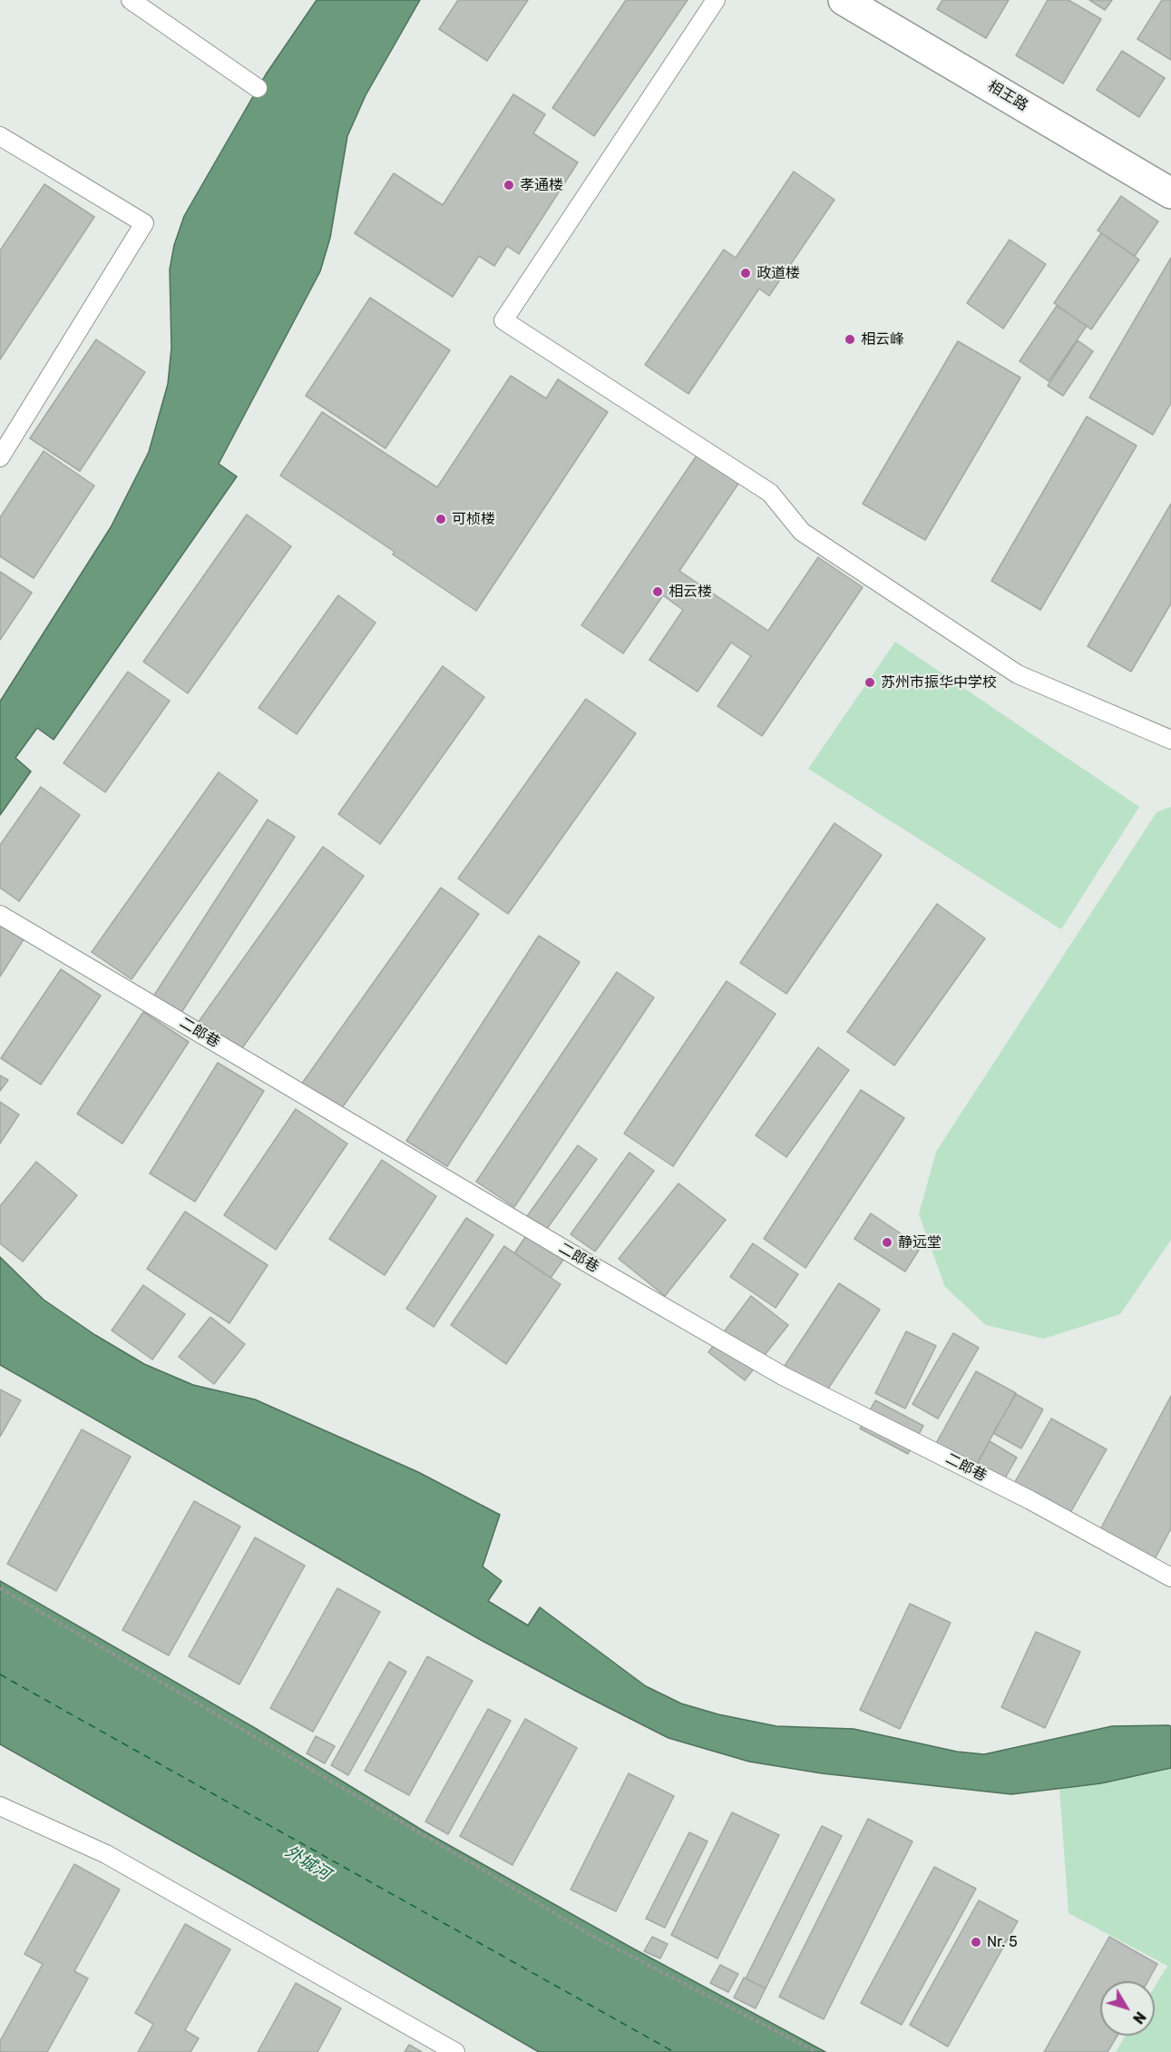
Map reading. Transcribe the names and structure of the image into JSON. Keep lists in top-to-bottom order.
{
  "streets": {
    "street": ["相王路"],
    "lane": ["二郎巷"]
  },
  "water": ["外城河"],
  "places": [
    "孝通楼",
    "政道楼",
    "相云峰",
    "可桢楼",
    "相云楼",
    "苏州市振华中学校",
    "静远堂",
    "Nr. 5"
  ],
  "north": "bottom right"
}
